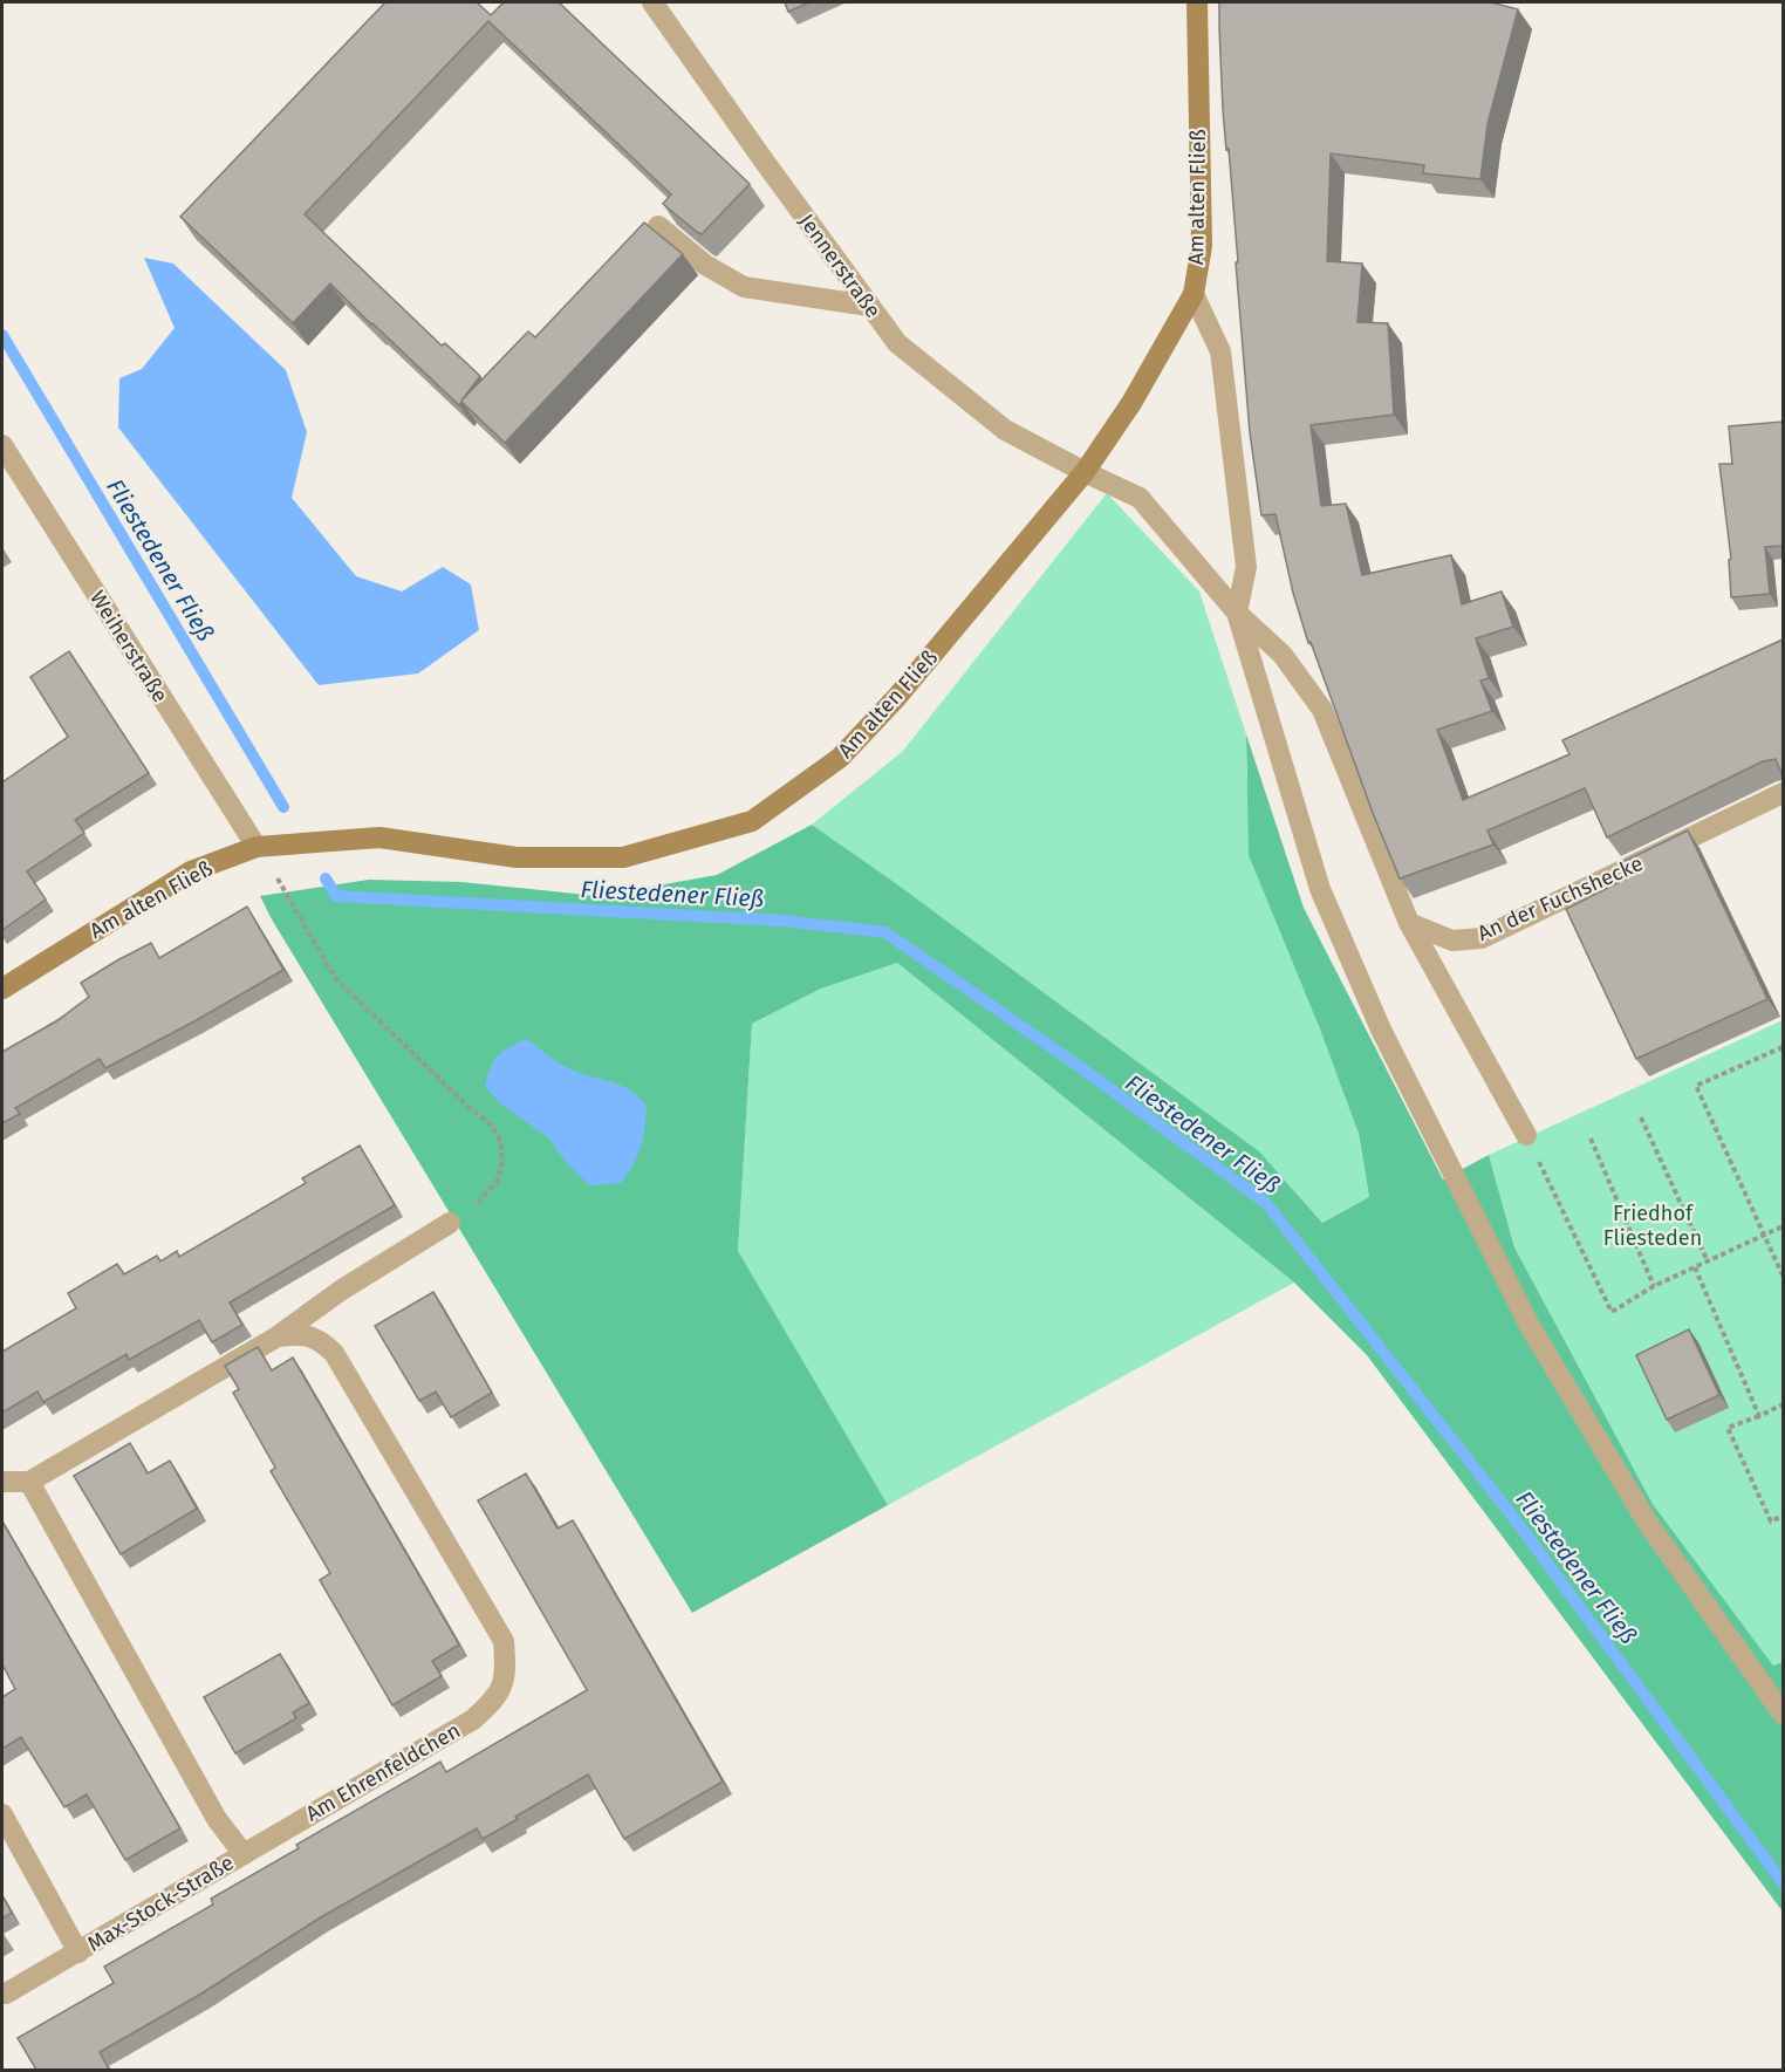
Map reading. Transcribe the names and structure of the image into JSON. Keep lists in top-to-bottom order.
{
  "streets": {
    "main road": ["Am alten Fließ"],
    "street": [
      "Jennerstraße",
      "Weiherstraße",
      "An der Fuchshecke",
      "Am Ehrenfeldchen",
      "Max-Stock-Straße"
    ]
  },
  "crossings": [
    ["Am alten Fließ", "Jennerstraße"],
    ["Am alten Fließ", "Weiherstraße"],
    ["Am Ehrenfeldchen", "Max-Stock-Straße"]
  ],
  "water": ["Fliestedener Fließ"],
  "parks": ["Friedhof Fliesteden"]
}
